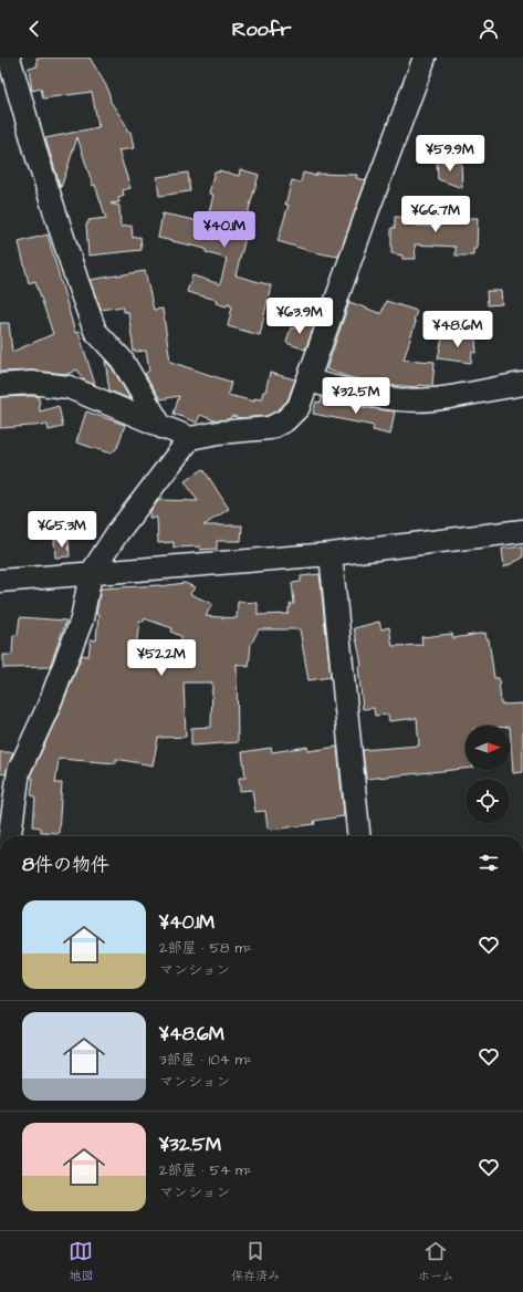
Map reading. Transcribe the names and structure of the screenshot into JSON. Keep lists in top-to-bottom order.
{
  "north": "right",
  "page": {
    "header": "Roofr",
    "price": [
      "¥59.9M",
      "¥66.7M",
      "¥40.1M",
      "¥63.9M",
      "¥48.6M",
      "¥32.5M",
      "¥65.3M",
      "¥52.2M"
    ],
    "heading": "8件の物件",
    "list": [
      {
        "name": "¥40.1M",
        "note": "2部屋 · 58 m² · マンション"
      },
      {
        "name": "¥48.6M",
        "note": "3部屋 · 104 m² · マンション"
      },
      {
        "name": "¥32.5M",
        "note": "2部屋 · 54 m² · マンション"
      }
    ],
    "tabs": ["地図", "保存済み", "ホーム"]
  }
}
